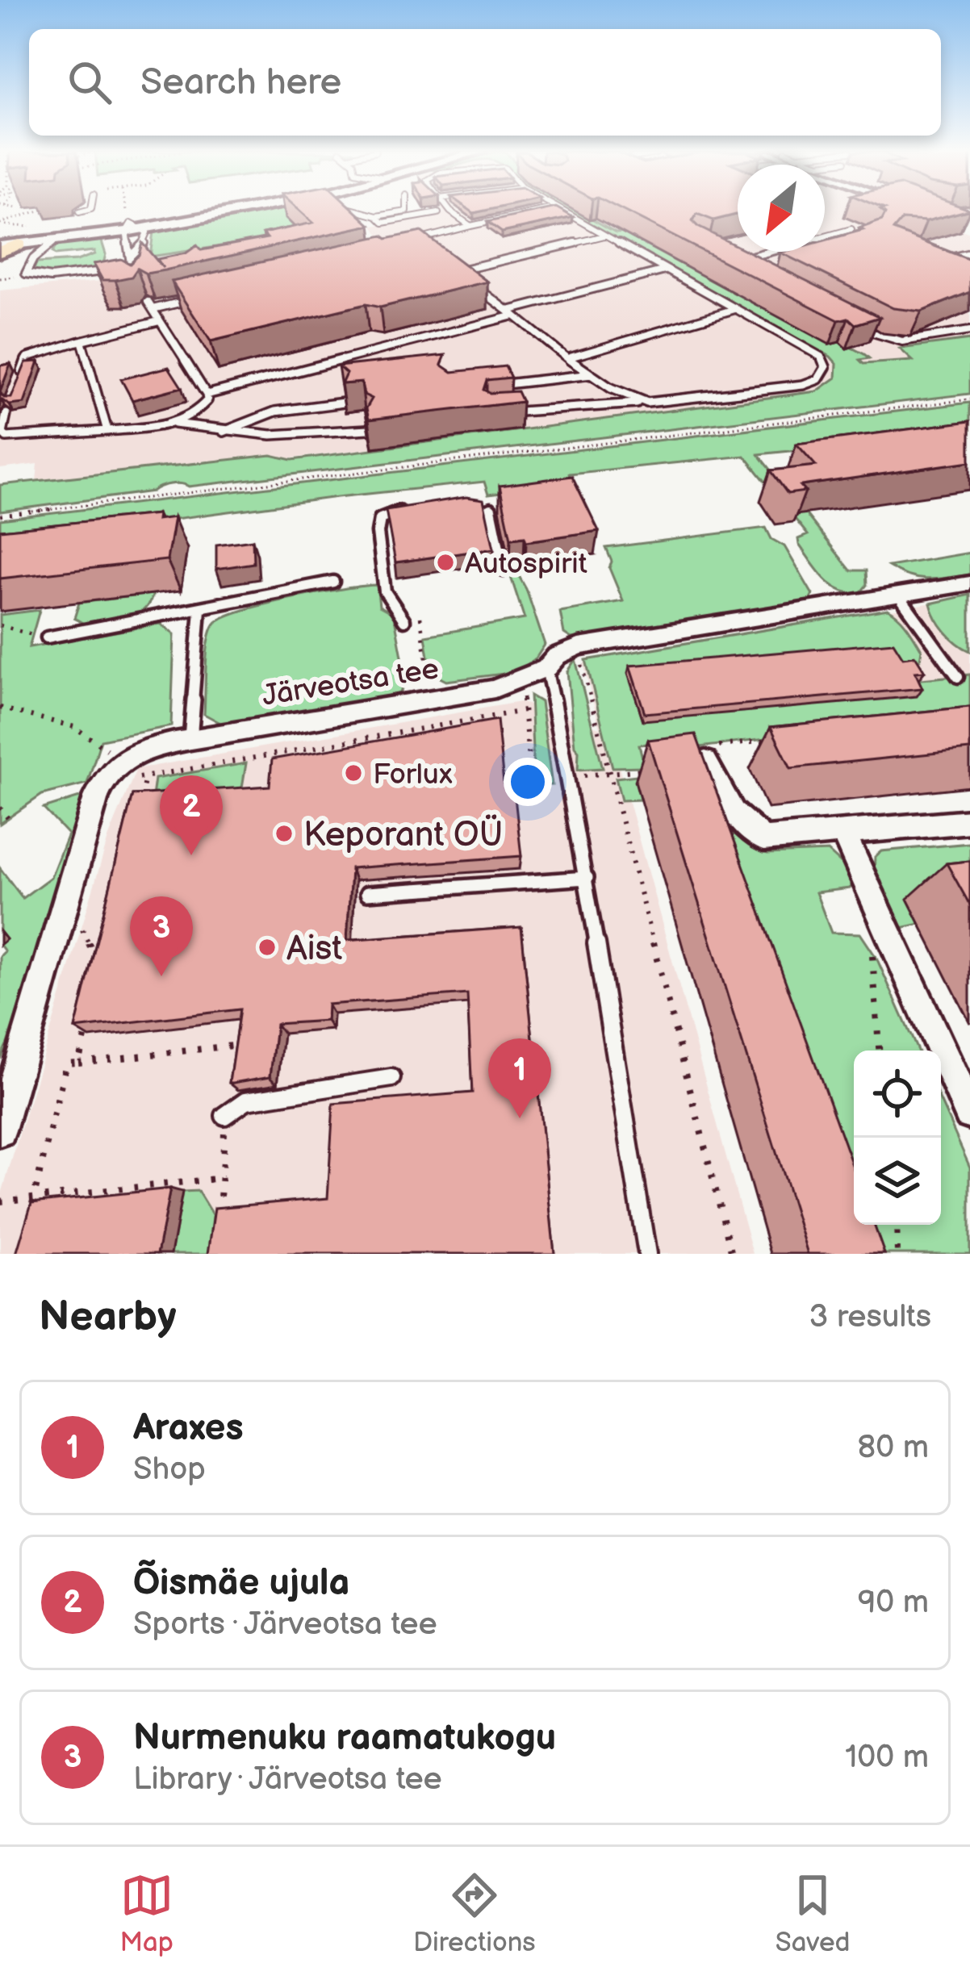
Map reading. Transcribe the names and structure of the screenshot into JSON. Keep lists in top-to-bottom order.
{
  "streets": {
    "street": ["Järveotsa tee"]
  },
  "places": [
    "Autospirit",
    "Forlux",
    "Keporant OÜ",
    "Aist"
  ],
  "north": "bottom left",
  "page": {
    "search": "Search here",
    "pins": ["2", "3", "1"],
    "heading": ["Nearby", "3 results"],
    "list": [
      {
        "mark": "1",
        "name": "Araxes",
        "note": "Shop",
        "value": "80 m"
      },
      {
        "mark": "2",
        "name": "Õismäe ujula",
        "note": "Sports · Järveotsa tee",
        "value": "90 m"
      },
      {
        "mark": "3",
        "name": "Nurmenuku raamatukogu",
        "note": "Library · Järveotsa tee",
        "value": "100 m"
      }
    ],
    "nav": ["Map", "Directions", "Saved"]
  }
}
